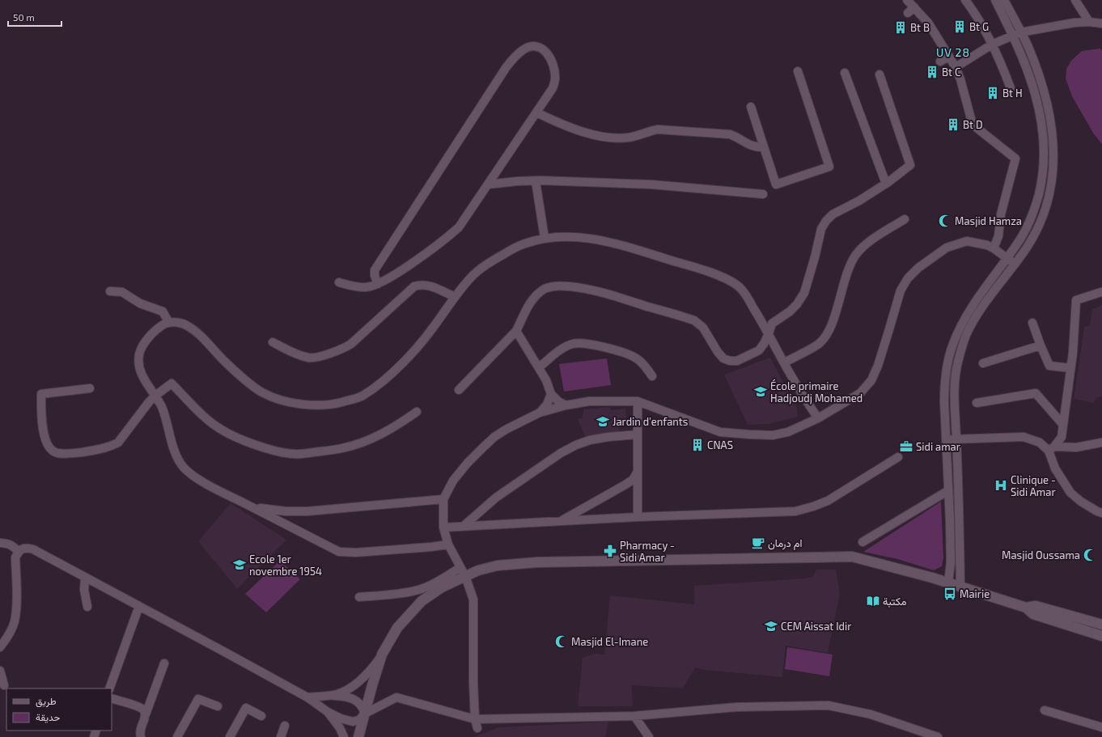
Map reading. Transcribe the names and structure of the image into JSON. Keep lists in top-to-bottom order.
{
  "districts": ["UV 28"],
  "places": {
    "building": [
      "Bt G",
      "Bt B",
      "Bt C",
      "Bt H",
      "Bt D",
      "CNAS"
    ],
    "mosque": ["Masjid Hamza", "Masjid Oussama", "Masjid El-Imane"],
    "school or university": [
      "École primaire Hadjoudj Mohamed",
      "Jardin d'enfants",
      "Ecole 1er novembre 1954",
      "CEM Aissat Idir"
    ],
    "office": ["Sidi amar"],
    "hospital": ["Clinique - Sidi Amar"],
    "cafe": ["ام درمان"],
    "pharmacy": ["Pharmacy - Sidi Amar"],
    "bus stop": ["Mairie"],
    "library": ["مكتبة"]
  },
  "legend": ["طريق", "حديقة"],
  "scale_bar": "50 m"
}
